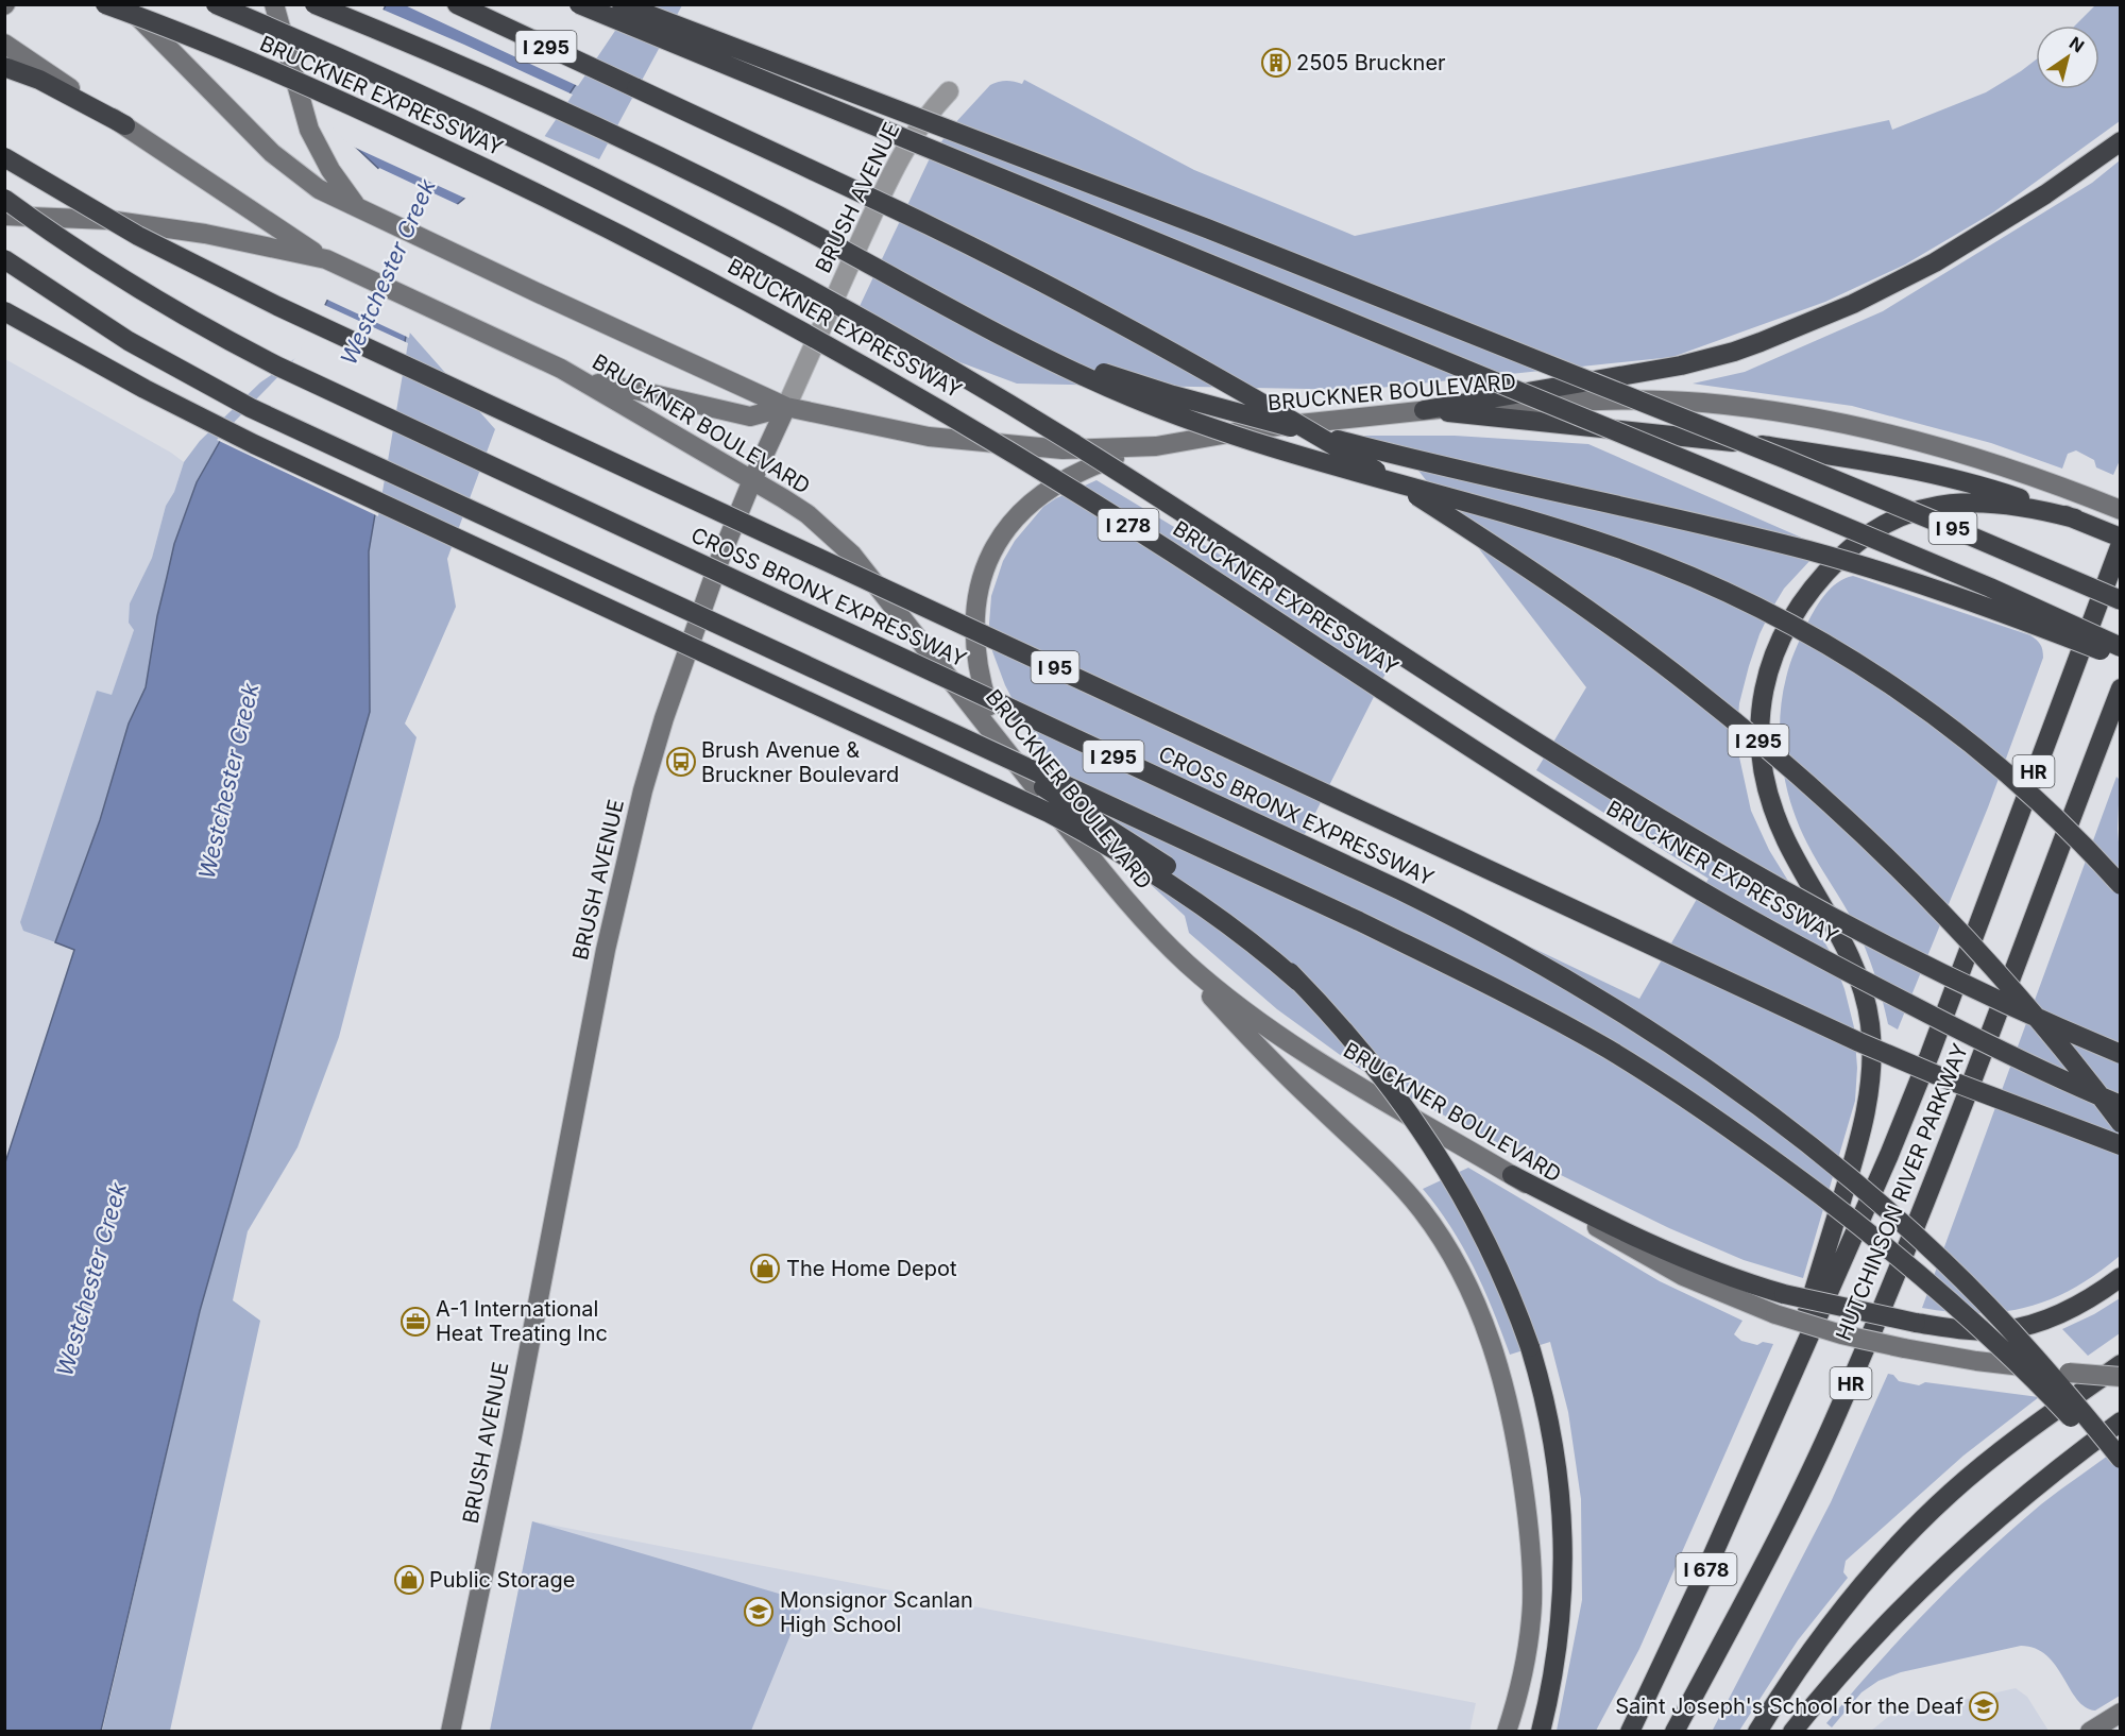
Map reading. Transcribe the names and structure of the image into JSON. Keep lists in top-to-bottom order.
{
  "streets": {
    "highway": [
      "I 295",
      "BRUCKNER EXPRESSWAY",
      "I 278",
      "I 95",
      "CROSS BRONX EXPRESSWAY",
      "HR",
      "HUTCHINSON RIVER PARKWAY",
      "I 678"
    ],
    "main road": ["BRUSH AVENUE", "BRUCKNER BOULEVARD"]
  },
  "crossings": [
    ["BRUSH AVENUE", "BRUCKNER BOULEVARD"],
    ["HUTCHINSON RIVER PARKWAY", "I 678"]
  ],
  "water": ["Westchester Creek"],
  "places": {
    "building": ["2505 Bruckner"],
    "bus stop": ["Brush Avenue & Bruckner Boulevard"],
    "shop": ["The Home Depot", "Public Storage"],
    "office": ["A-1 International Heat Treating Inc"],
    "school or university": ["Monsignor Scanlan High School", "Saint Joseph's School for the Deaf"]
  },
  "north": "top right"
}
